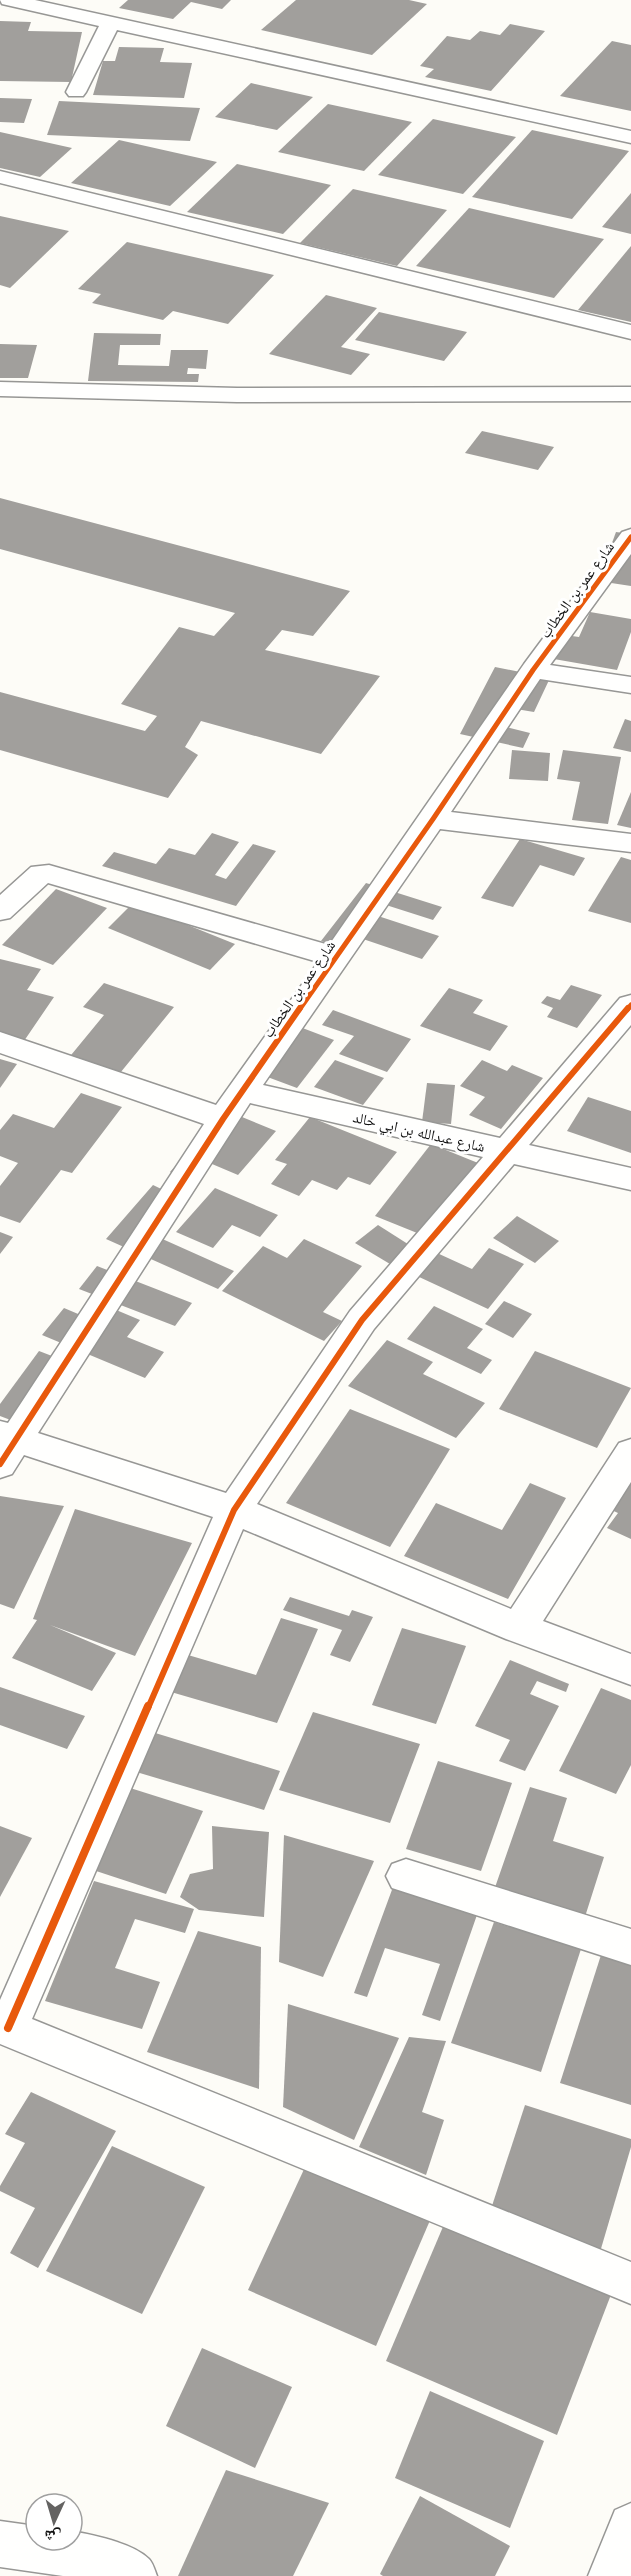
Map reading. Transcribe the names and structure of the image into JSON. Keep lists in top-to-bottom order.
{
  "streets": {
    "street": ["شارع عمر بن الخطاب", "شارع عبدالله بن ابي خالد"]
  },
  "crossings": [
    ["شارع عمر بن الخطاب", "شارع عبدالله بن ابي خالد"]
  ],
  "north": "bottom"
}
